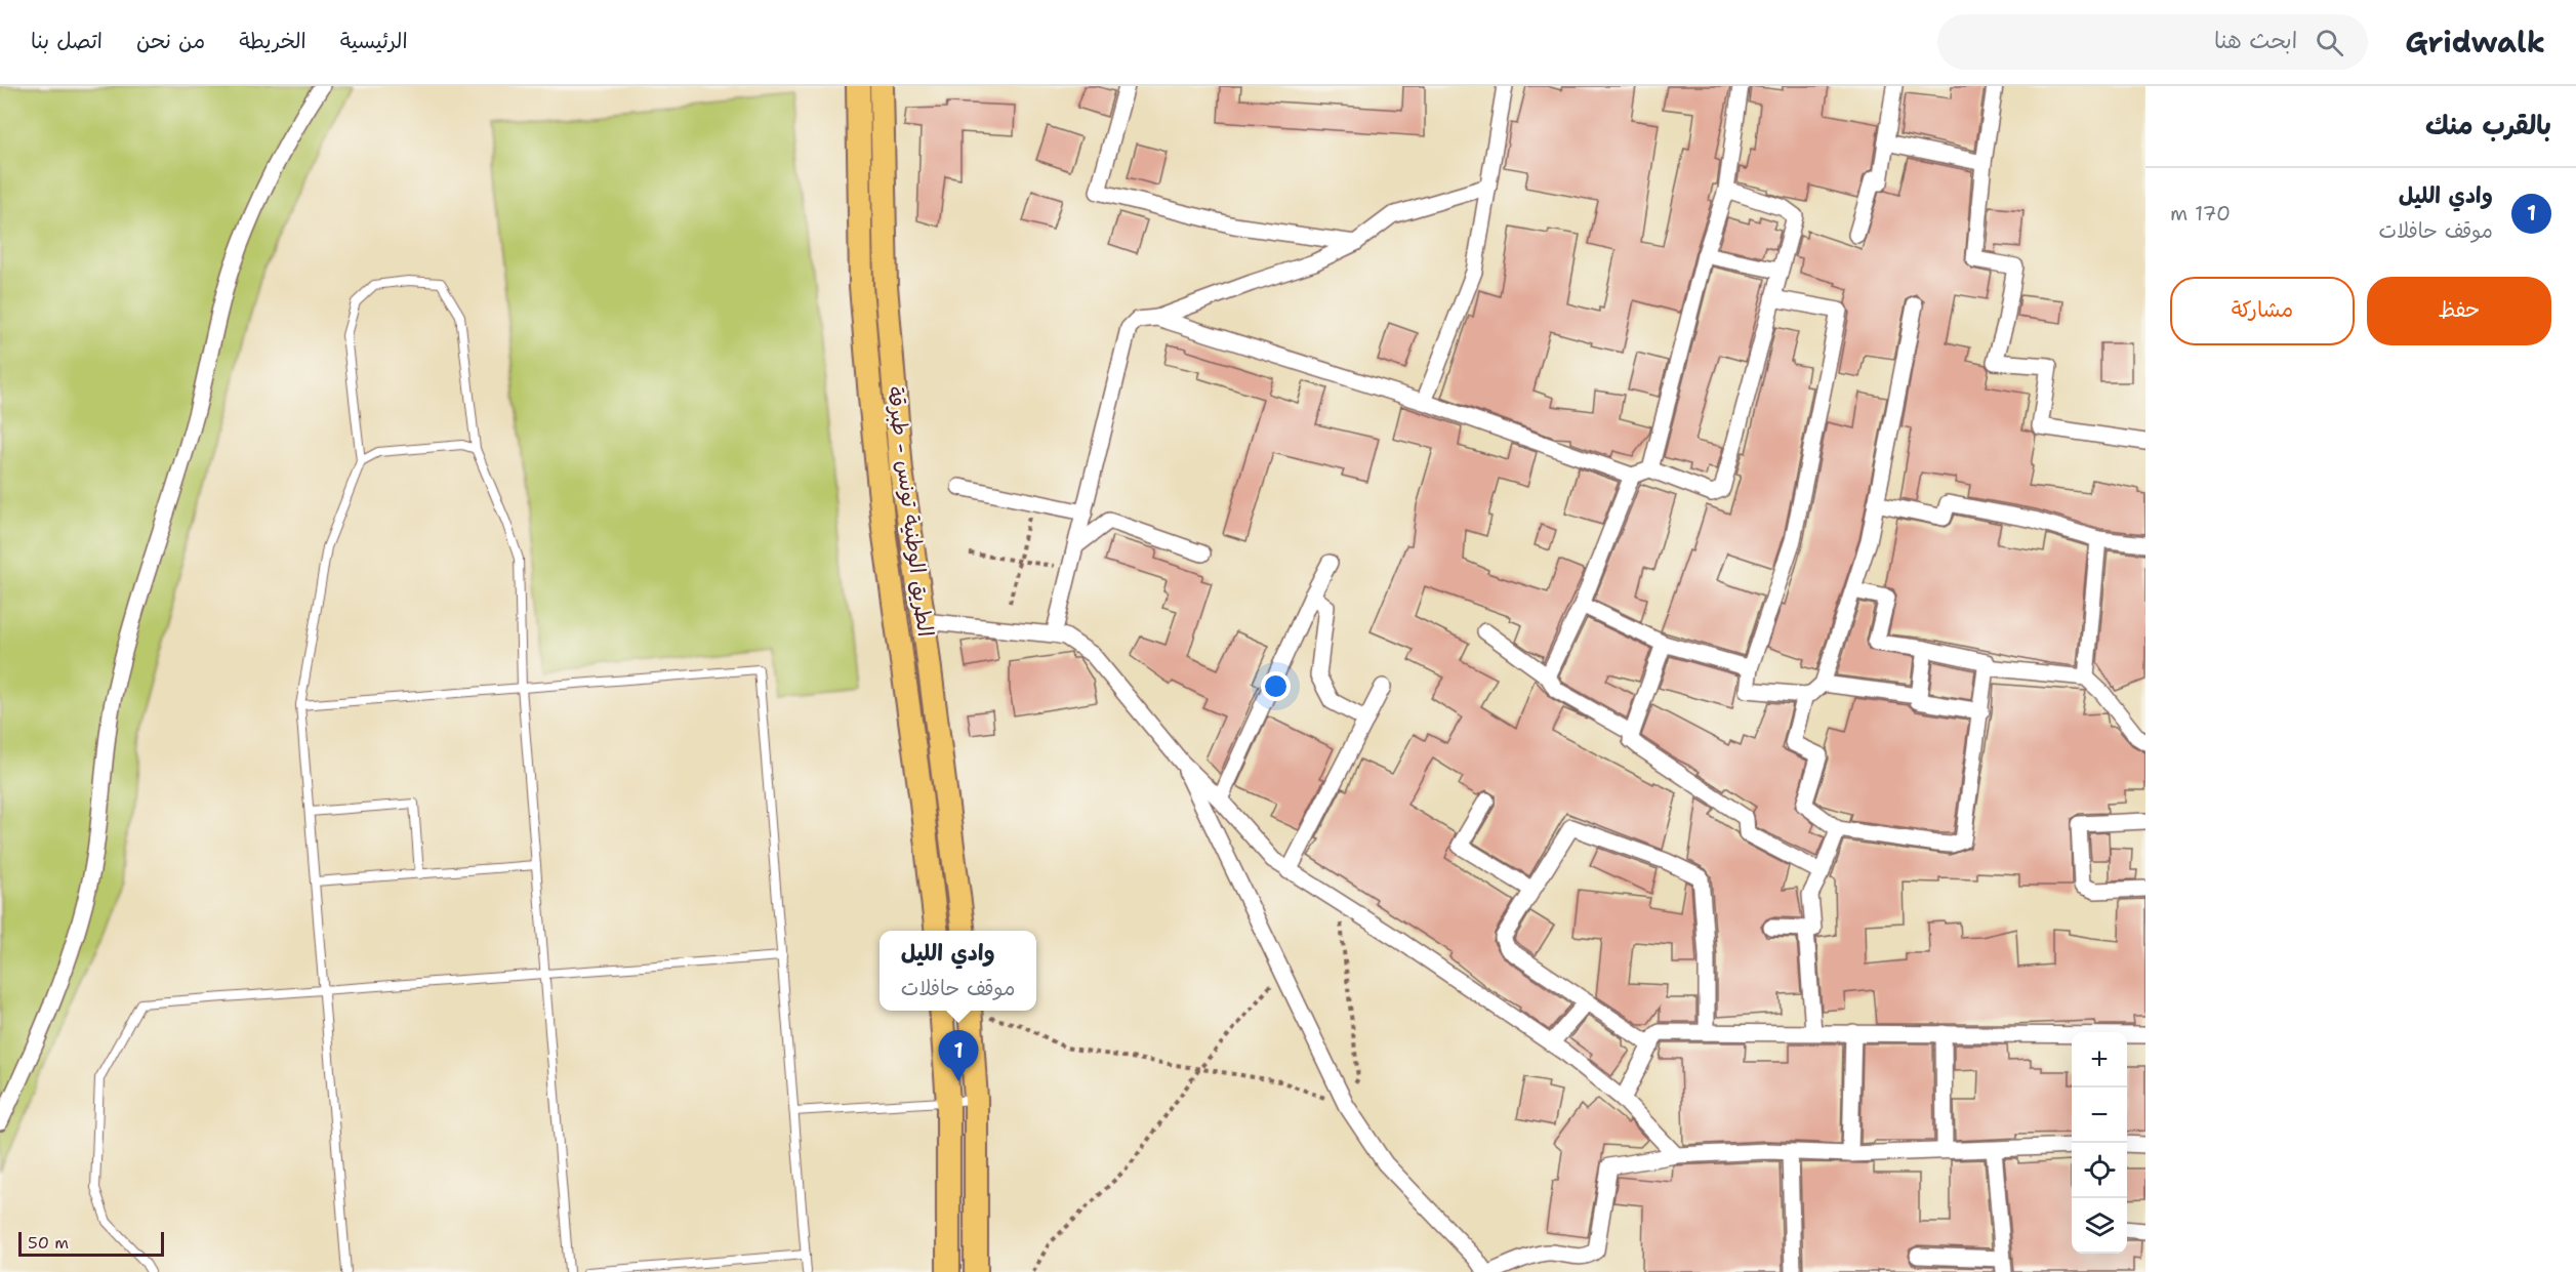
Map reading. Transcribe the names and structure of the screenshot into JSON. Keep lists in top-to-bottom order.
{
  "streets": {
    "main road": ["الطريق الوطنية تونس - طبرقة"]
  },
  "scale_bar": "50 m",
  "page": {
    "header": "Gridwalk",
    "search": "ابحث هنا",
    "nav": [
      "الرئيسية",
      "الخريطة",
      "من نحن",
      "اتصل بنا"
    ],
    "heading": "بالقرب منك",
    "list": [
      {
        "mark": "1",
        "name": "وادي الليل",
        "note": "موقف حافلات",
        "value": "170 m"
      }
    ],
    "buttons": ["حفظ", "مشاركة"],
    "popup": ["وادي الليل", "موقف حافلات"],
    "pins": "1",
    "map_buttons": ["+", "−"],
    "scale": "50 m"
  }
}
